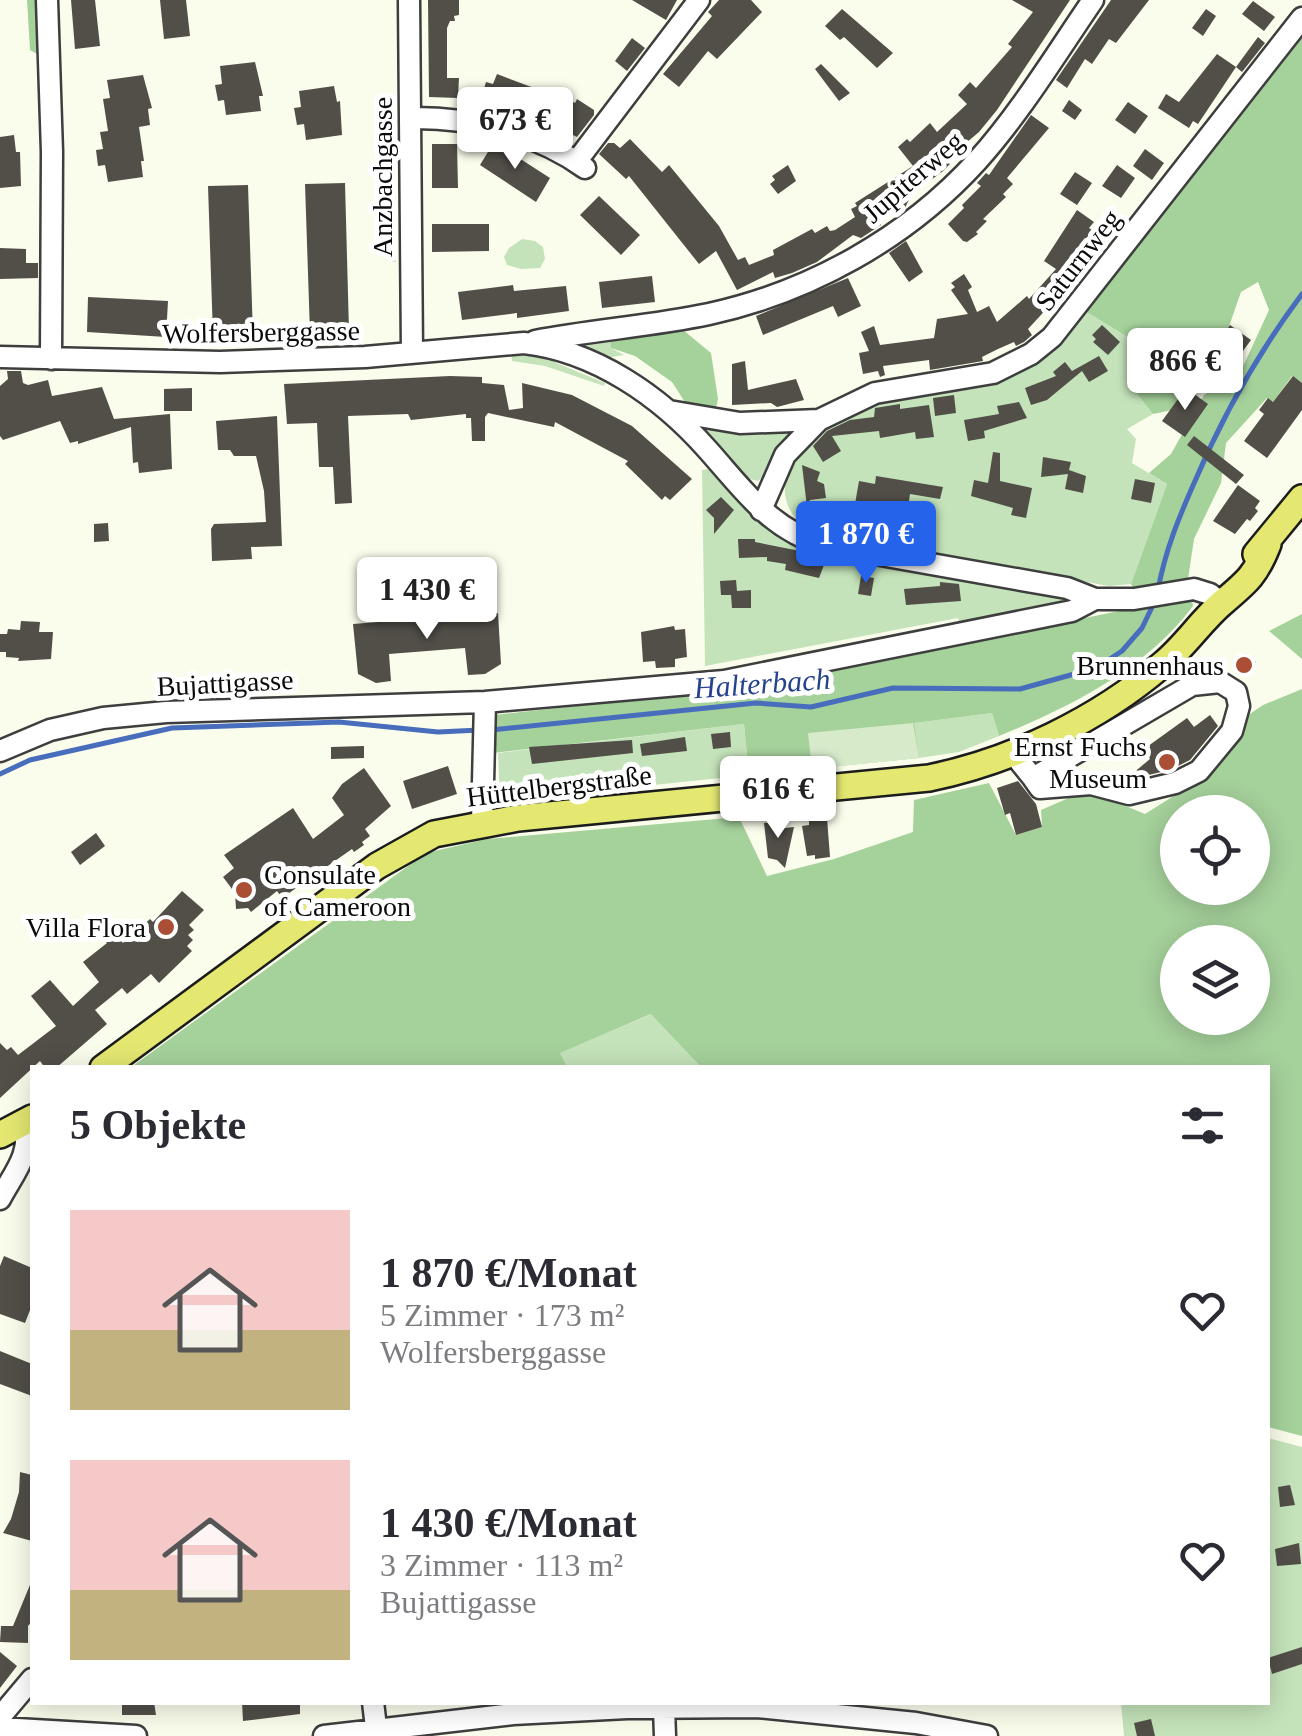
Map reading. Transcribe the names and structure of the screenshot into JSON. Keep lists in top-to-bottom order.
{
  "streets": {
    "main road": ["Hüttelbergstraße"],
    "street": [
      "Anzbachgasse",
      "Jupiterweg",
      "Saturnweg",
      "Wolfersberggasse",
      "Bujattigasse"
    ]
  },
  "crossings": [
    ["Anzbachgasse", "Wolfersberggasse"],
    ["Jupiterweg", "Wolfersberggasse"],
    ["Saturnweg", "Wolfersberggasse"],
    ["Wolfersberggasse", "Bujattigasse"],
    ["Bujattigasse", "Hüttelbergstraße"]
  ],
  "water": ["Halterbach"],
  "places": [
    "Brunnenhaus",
    "Ernst Fuchs Museum",
    "Consulate of Cameroon",
    "Villa Flora"
  ],
  "page": {
    "price": [
      "673 €",
      "866 €",
      "1 870 €",
      "1 430 €",
      "616 €"
    ],
    "heading": "5 Objekte",
    "list": [
      {
        "name": "1 870 €/Monat",
        "note": "5 Zimmer · 173 m² · Wolfersberggasse"
      },
      {
        "name": "1 430 €/Monat",
        "note": "3 Zimmer · 113 m² · Bujattigasse"
      }
    ]
  }
}
